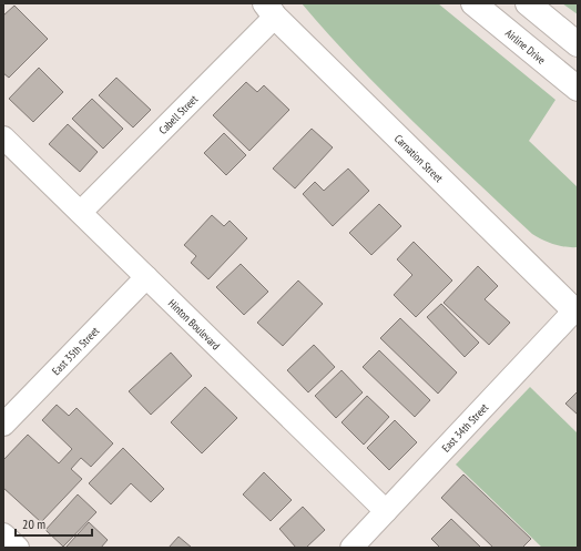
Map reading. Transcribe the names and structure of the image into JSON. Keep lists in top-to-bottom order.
{
  "streets": {
    "street": [
      "Airline Drive",
      "Cabell Street",
      "Carnation Street",
      "Hinton Boulevard",
      "East 35th Street",
      "East 34th Street"
    ]
  },
  "crossings": [
    ["Cabell Street", "Carnation Street"],
    ["Cabell Street", "Hinton Boulevard"],
    ["Carnation Street", "East 34th Street"],
    ["Hinton Boulevard", "East 35th Street"],
    ["Hinton Boulevard", "East 34th Street"]
  ],
  "scale_bar": "20 m"
}
